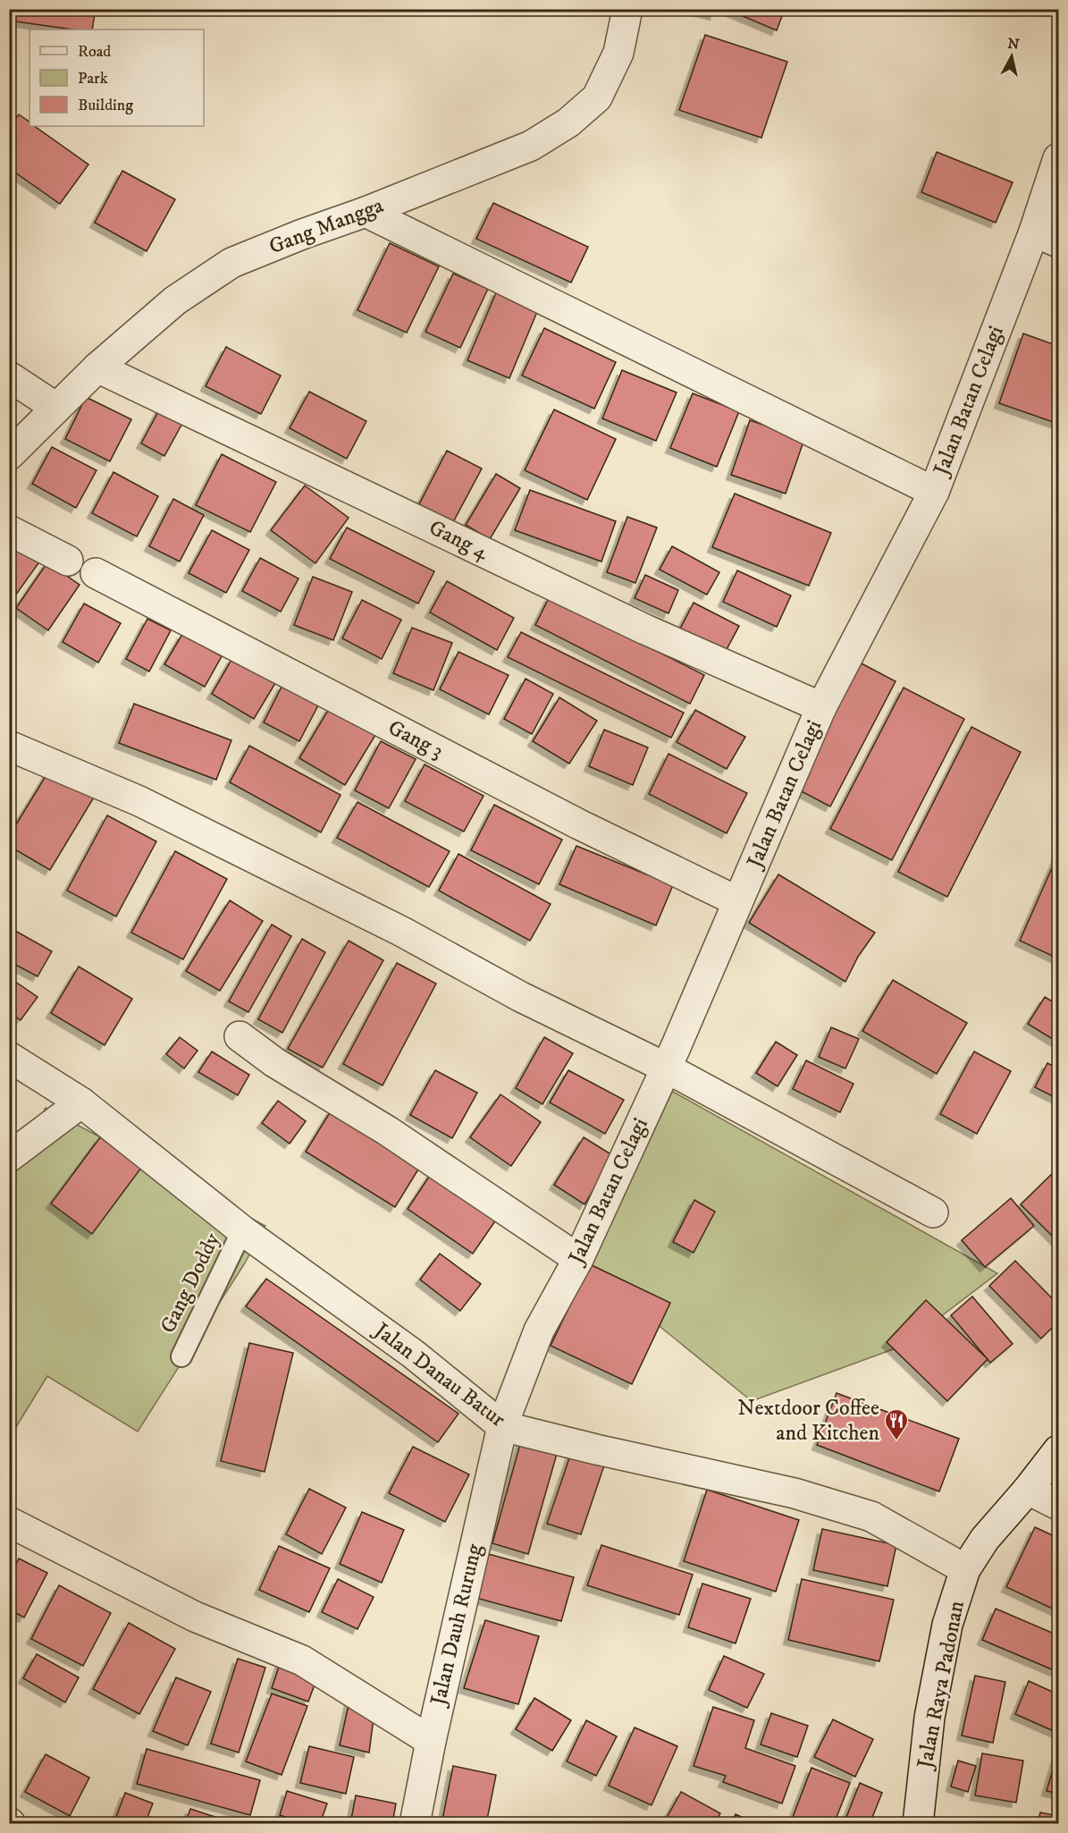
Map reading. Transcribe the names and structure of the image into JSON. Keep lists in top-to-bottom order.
{
  "streets": {
    "street": [
      "Gang Mangga",
      "Jalan Batan Celagi",
      "Gang 4",
      "Gang 3",
      "Jalan Danau Batur",
      "Jalan Dauh Rurung",
      "Jalan Raya Padonan"
    ],
    "lane": ["Gang Doddy"]
  },
  "crossings": [
    ["Gang Mangga", "Gang 4"],
    ["Jalan Batan Celagi", "Gang 4"],
    ["Jalan Batan Celagi", "Gang 3"],
    ["Jalan Batan Celagi", "Jalan Danau Batur"],
    ["Jalan Batan Celagi", "Jalan Dauh Rurung"],
    ["Gang Doddy", "Jalan Danau Batur"],
    ["Jalan Danau Batur", "Jalan Dauh Rurung"],
    ["Jalan Danau Batur", "Jalan Raya Padonan"]
  ],
  "places": {
    "restaurant": ["Nextdoor Coffee and Kitchen"]
  },
  "legend": ["Road", "Park", "Building"],
  "north": "top"
}
